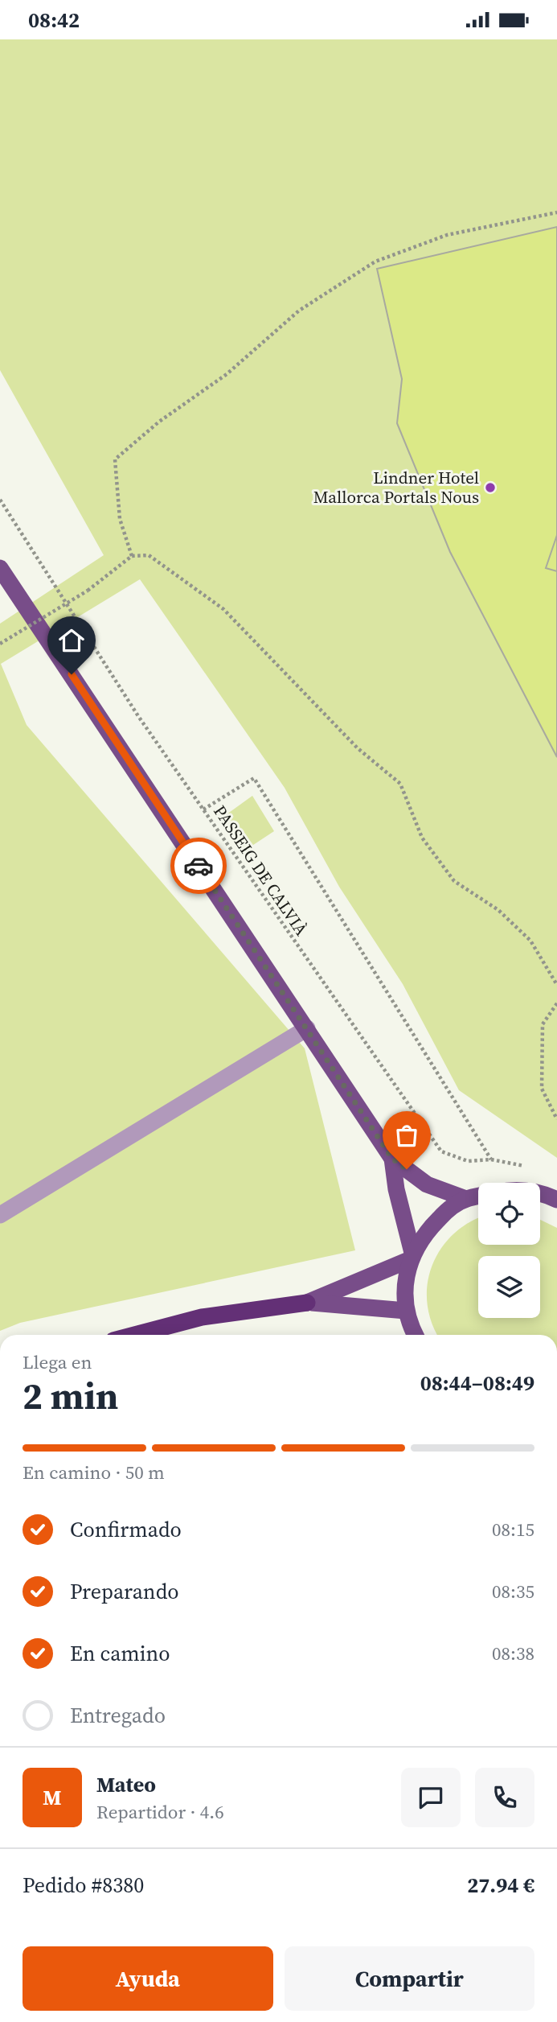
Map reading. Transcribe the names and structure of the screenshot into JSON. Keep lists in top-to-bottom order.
{
  "streets": {
    "path": ["PASSEIG DE CALVIÀ"]
  },
  "places": ["Lindner Hotel Mallorca Portals Nous"],
  "page": {
    "status": "08:42",
    "heading": ["2 min", "Llega en", "08:44–08:49"],
    "panel": [
      "Mateo",
      "Repartidor · 4.6",
      "Pedido #8380",
      "27.94 €"
    ],
    "bar": "En camino · 50 m",
    "list": [
      ["Confirmado", "08:15"],
      ["Preparando", "08:35"],
      ["En camino", "08:38"],
      "Entregado"
    ],
    "round": "M",
    "buttons": ["Ayuda", "Compartir"]
  }
}
